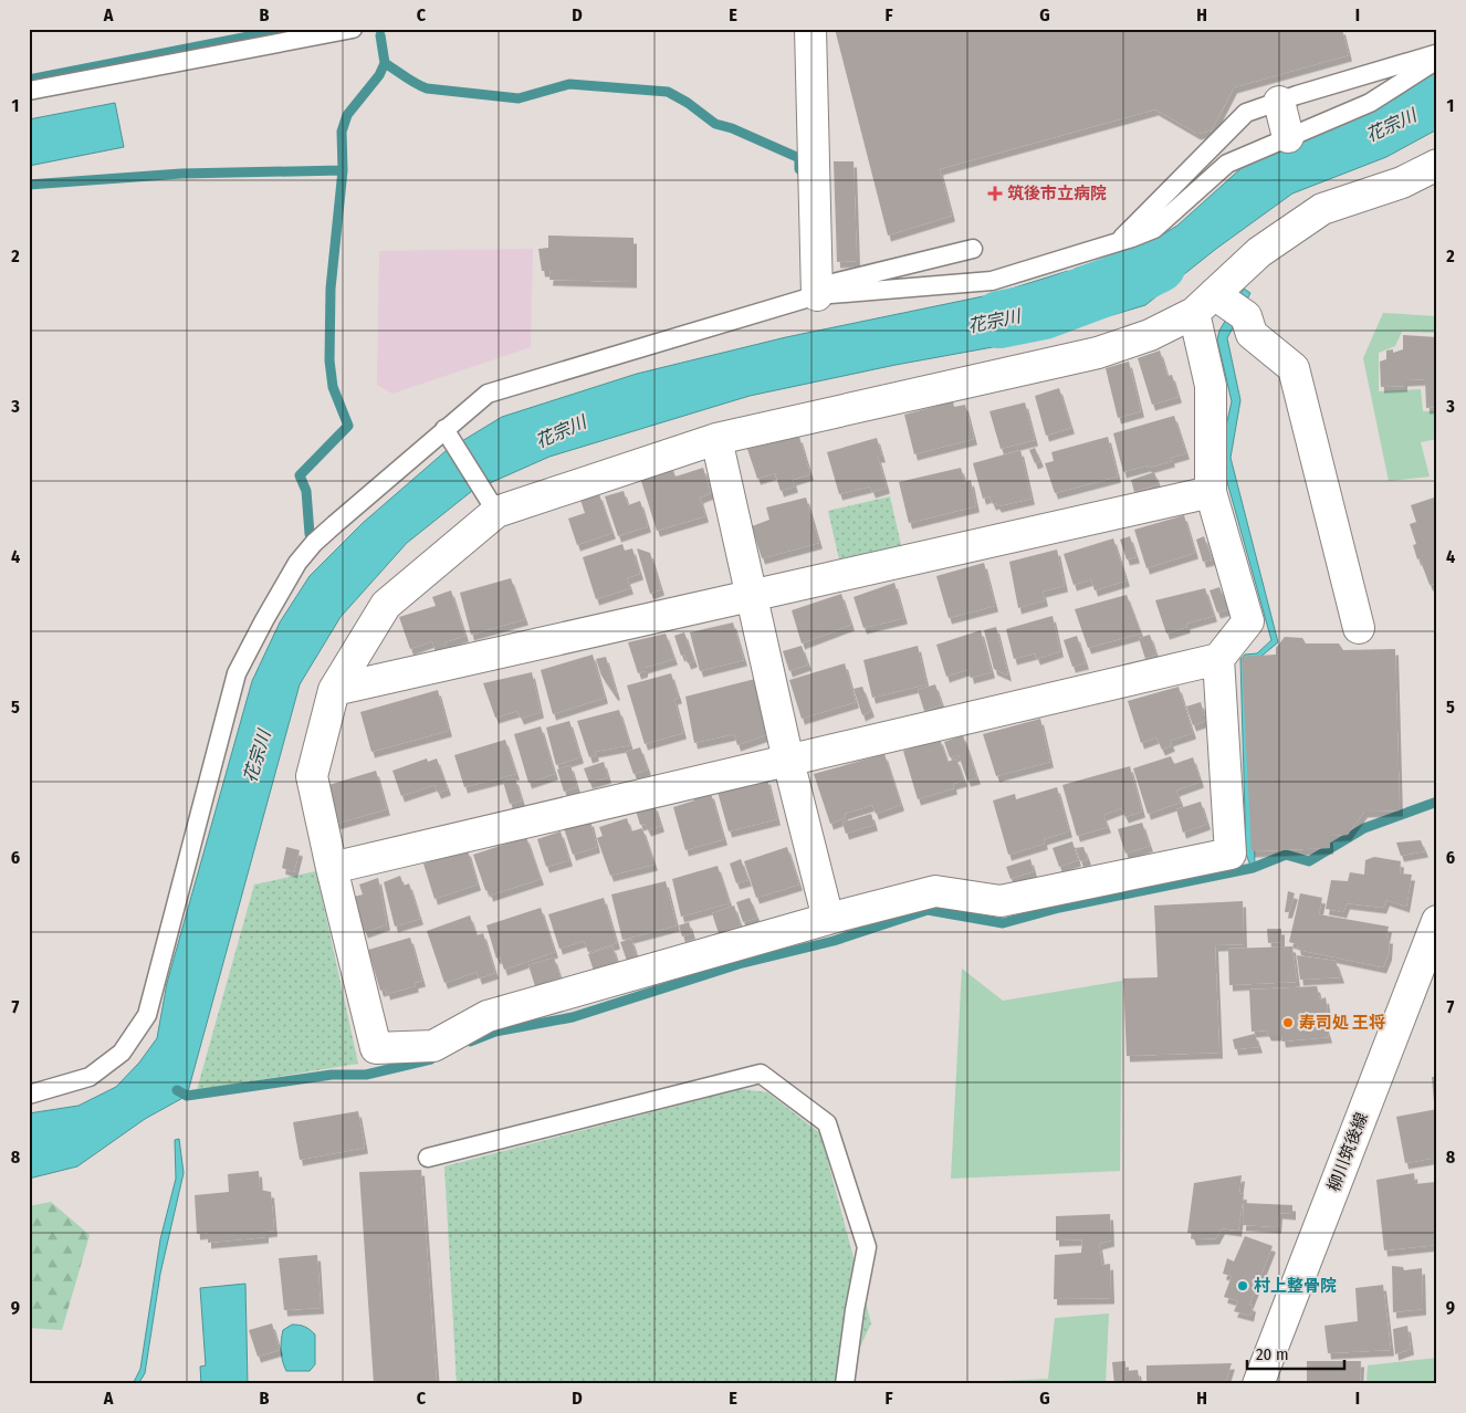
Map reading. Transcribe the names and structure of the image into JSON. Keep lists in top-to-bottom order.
{
  "streets": {
    "street": ["柳川筑後線"]
  },
  "water": ["花宗川"],
  "places": {
    "health": ["筑後市立病院"],
    "other": ["寿司処 王将", "村上整骨院"]
  },
  "scale_bar": "20 m",
  "grid": {
    "columns": [
      "A",
      "B",
      "C",
      "D",
      "E",
      "F",
      "G",
      "H",
      "I"
    ],
    "rows": [
      "1",
      "2",
      "3",
      "4",
      "5",
      "6",
      "7",
      "8",
      "9"
    ]
  }
}
